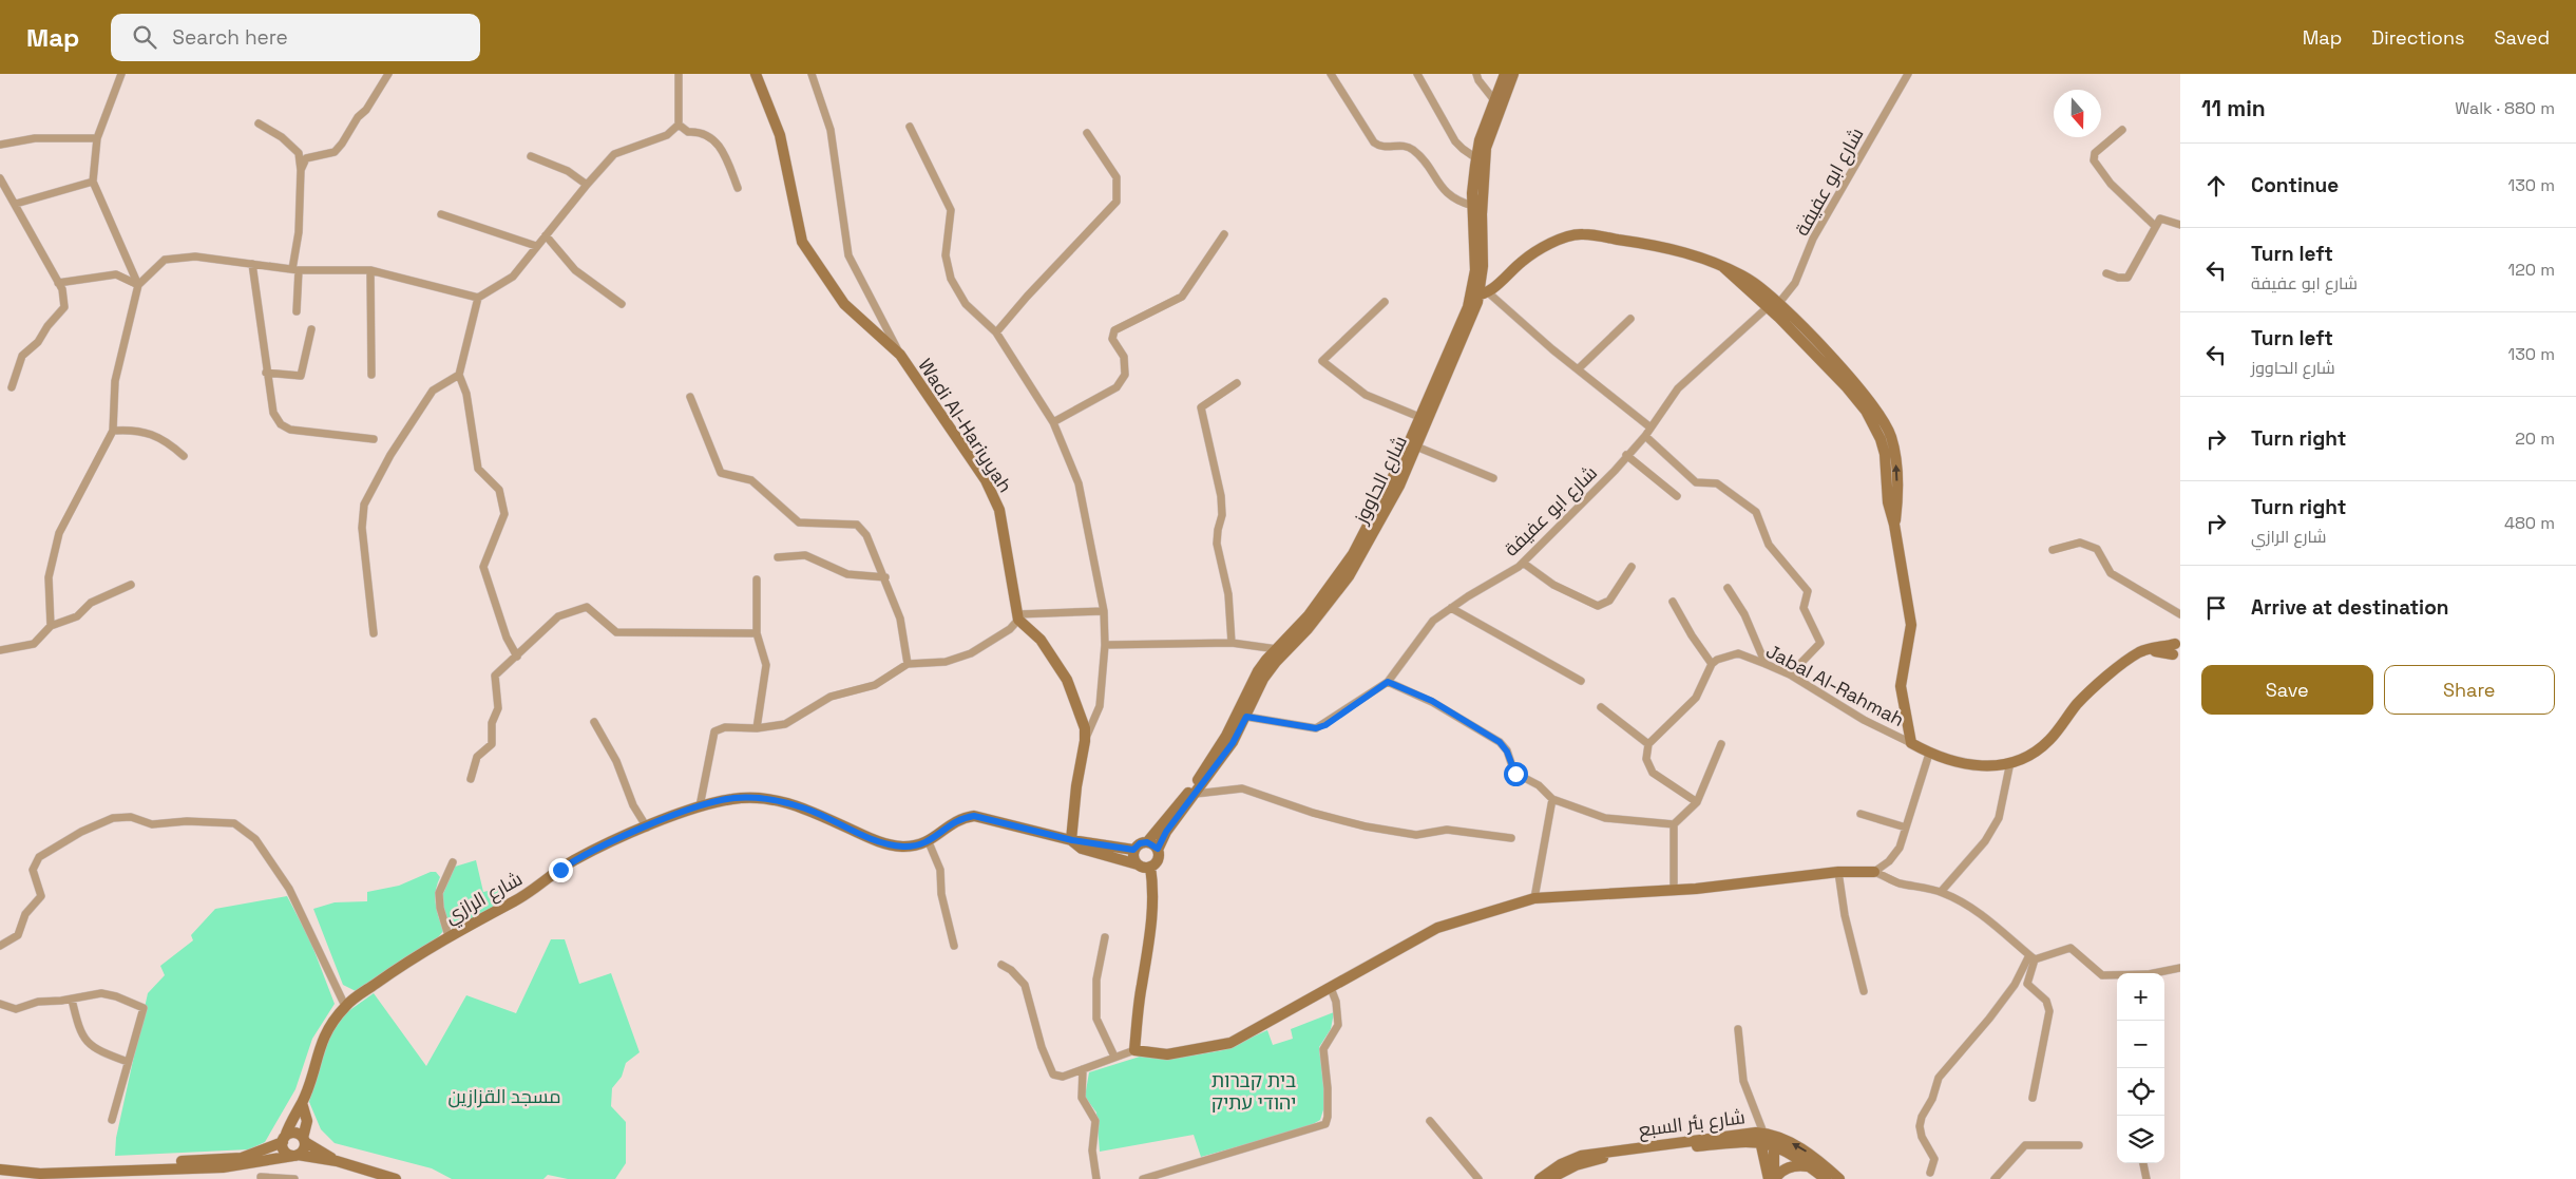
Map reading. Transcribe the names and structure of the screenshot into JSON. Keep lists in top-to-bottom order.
{
  "streets": {
    "main road": [
      "Wadi Al-Hariyyah",
      "شارع الحاووز",
      "شارع الرازي",
      "شارع بئر السبع"
    ],
    "street": ["شارع ابو عفيفة", "Jabal Al-Rahmah"]
  },
  "crossings": [
    ["شارع ابو عفيفة", "شارع الحاووز"]
  ],
  "parks": ["בית קברות יהודי עתיק", "مسجد القزازين"],
  "north": "bottom",
  "page": {
    "header": "Map",
    "search": "Search here",
    "nav": ["Map", "Directions", "Saved"],
    "heading": ["11 min", "Walk · 880 m"],
    "list": [
      ["Continue", "130 m"],
      ["Turn left", "شارع ابو عفيفة", "120 m"],
      ["Turn left", "شارع الحاووز", "130 m"],
      ["Turn right", "20 m"],
      ["Turn right", "شارع الرازي", "480 m"],
      "Arrive at destination"
    ],
    "buttons": ["Save", "Share"],
    "map_buttons": ["+", "−"]
  }
}
